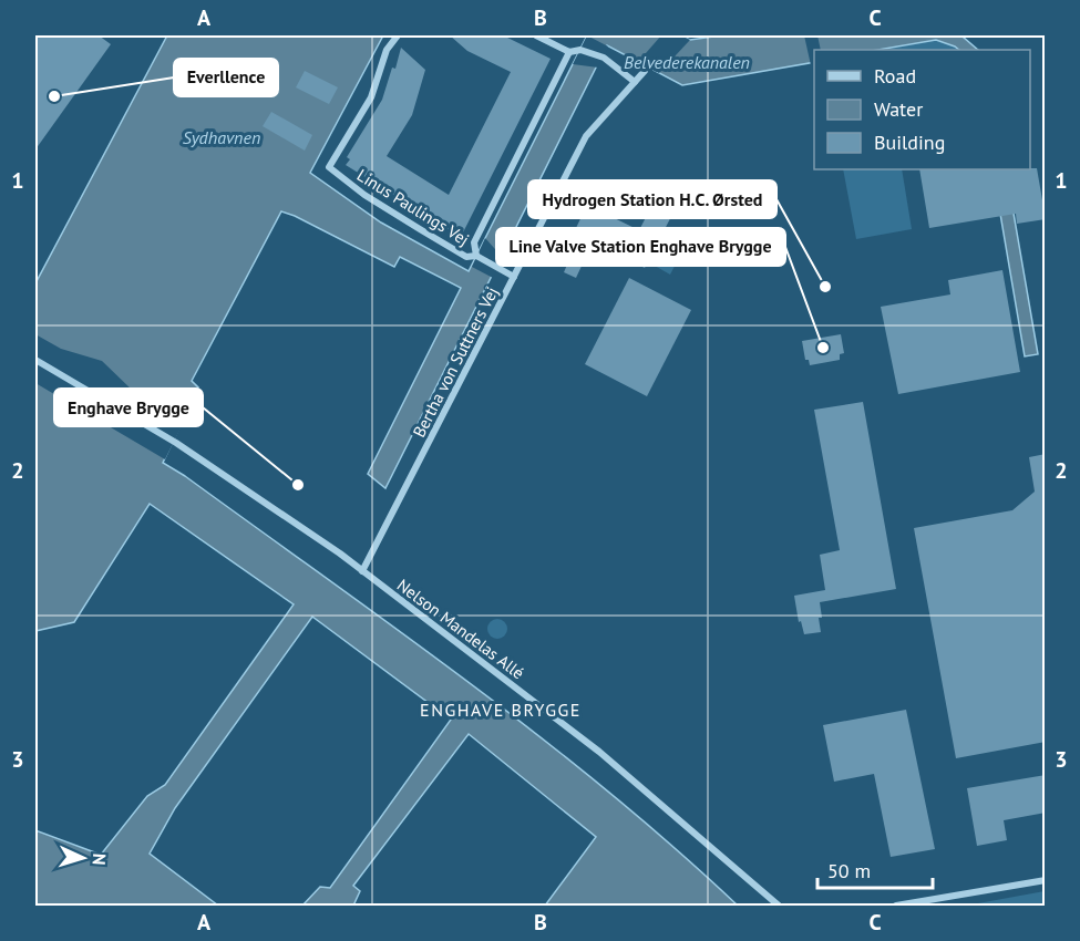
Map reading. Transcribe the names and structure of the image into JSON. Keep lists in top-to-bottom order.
{
  "streets": {
    "street": ["Linus Paulings Vej", "Bertha von Suttners Vej", "Nelson Mandelas Allé"]
  },
  "crossings": [
    ["Linus Paulings Vej", "Bertha von Suttners Vej"],
    ["Bertha von Suttners Vej", "Nelson Mandelas Allé"]
  ],
  "districts": ["ENGHAVE BRYGGE"],
  "water": ["Belvederekanalen", "Sydhavnen"],
  "places": [
    "Everllence",
    "Hydrogen Station H.C. Ørsted",
    "Line Valve Station Enghave Brygge",
    "Enghave Brygge"
  ],
  "legend": ["Road", "Water", "Building"],
  "scale_bar": "50 m",
  "north": "right",
  "grid": {
    "columns": ["A", "B", "C"],
    "rows": ["1", "2", "3"]
  }
}
